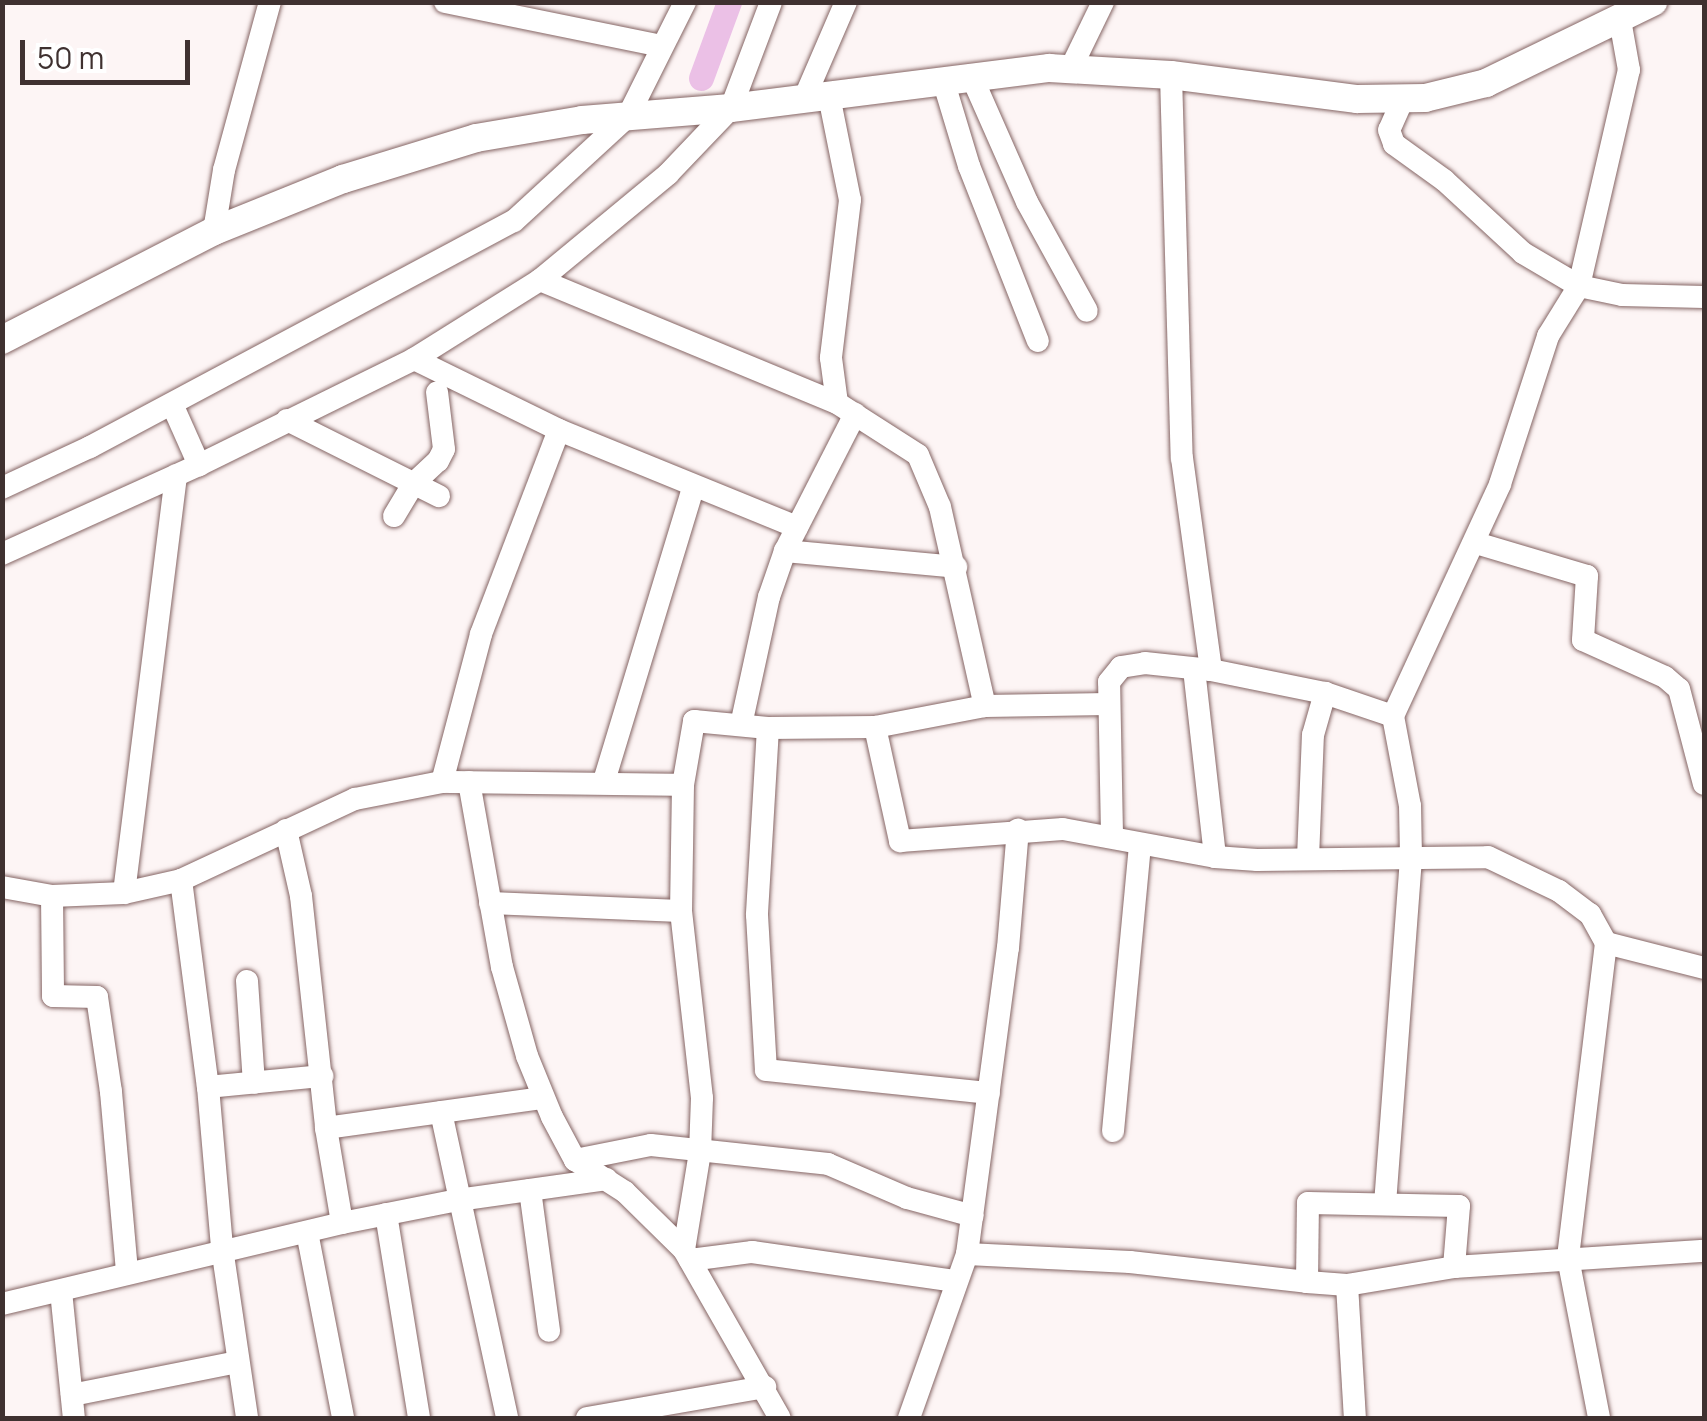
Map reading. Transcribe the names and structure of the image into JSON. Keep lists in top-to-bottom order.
{
  "scale_bar": "50 m"
}
